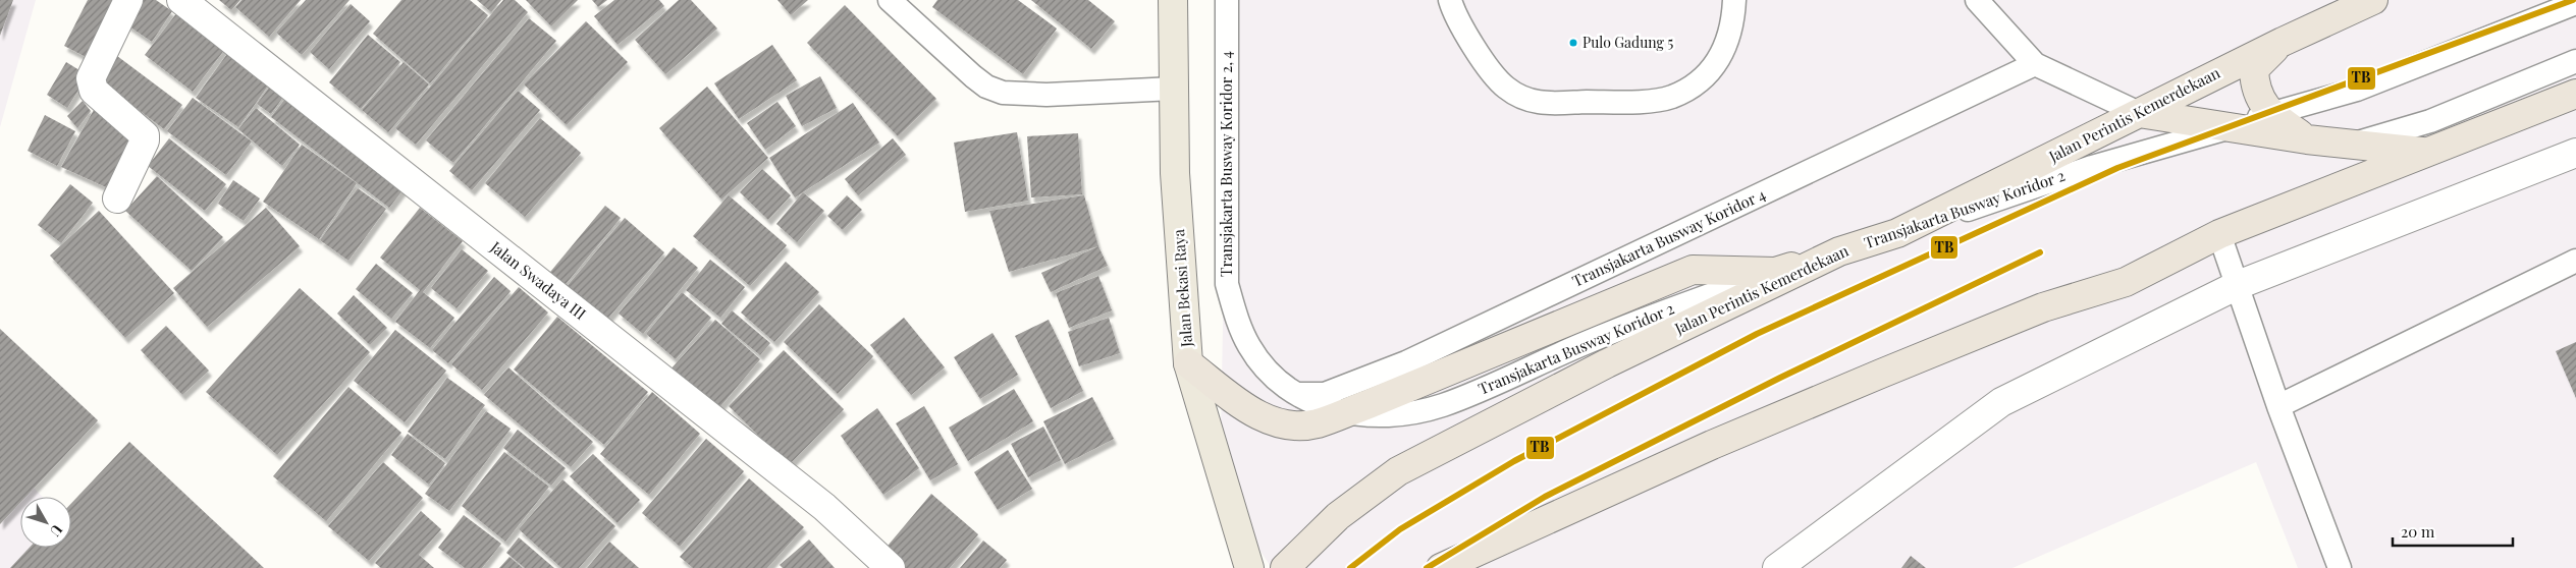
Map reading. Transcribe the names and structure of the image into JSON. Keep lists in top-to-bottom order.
{
  "streets": {
    "highway": ["Jalan Perintis Kemerdekaan"],
    "main road": ["Jalan Bekasi Raya"],
    "street": ["Jalan Swadaya III"],
    "lane": ["Transjakarta Busway Koridor 2, 4", "Transjakarta Busway Koridor 2", "Transjakarta Busway Koridor 4"]
  },
  "crossings": [
    ["Jalan Perintis Kemerdekaan", "Transjakarta Busway Koridor 2"],
    ["Transjakarta Busway Koridor 2, 4", "Transjakarta Busway Koridor 4"]
  ],
  "places": ["Pulo Gadung 5"],
  "lines": ["transit line TB"],
  "scale_bar": "20 m",
  "north": "bottom right"
}
